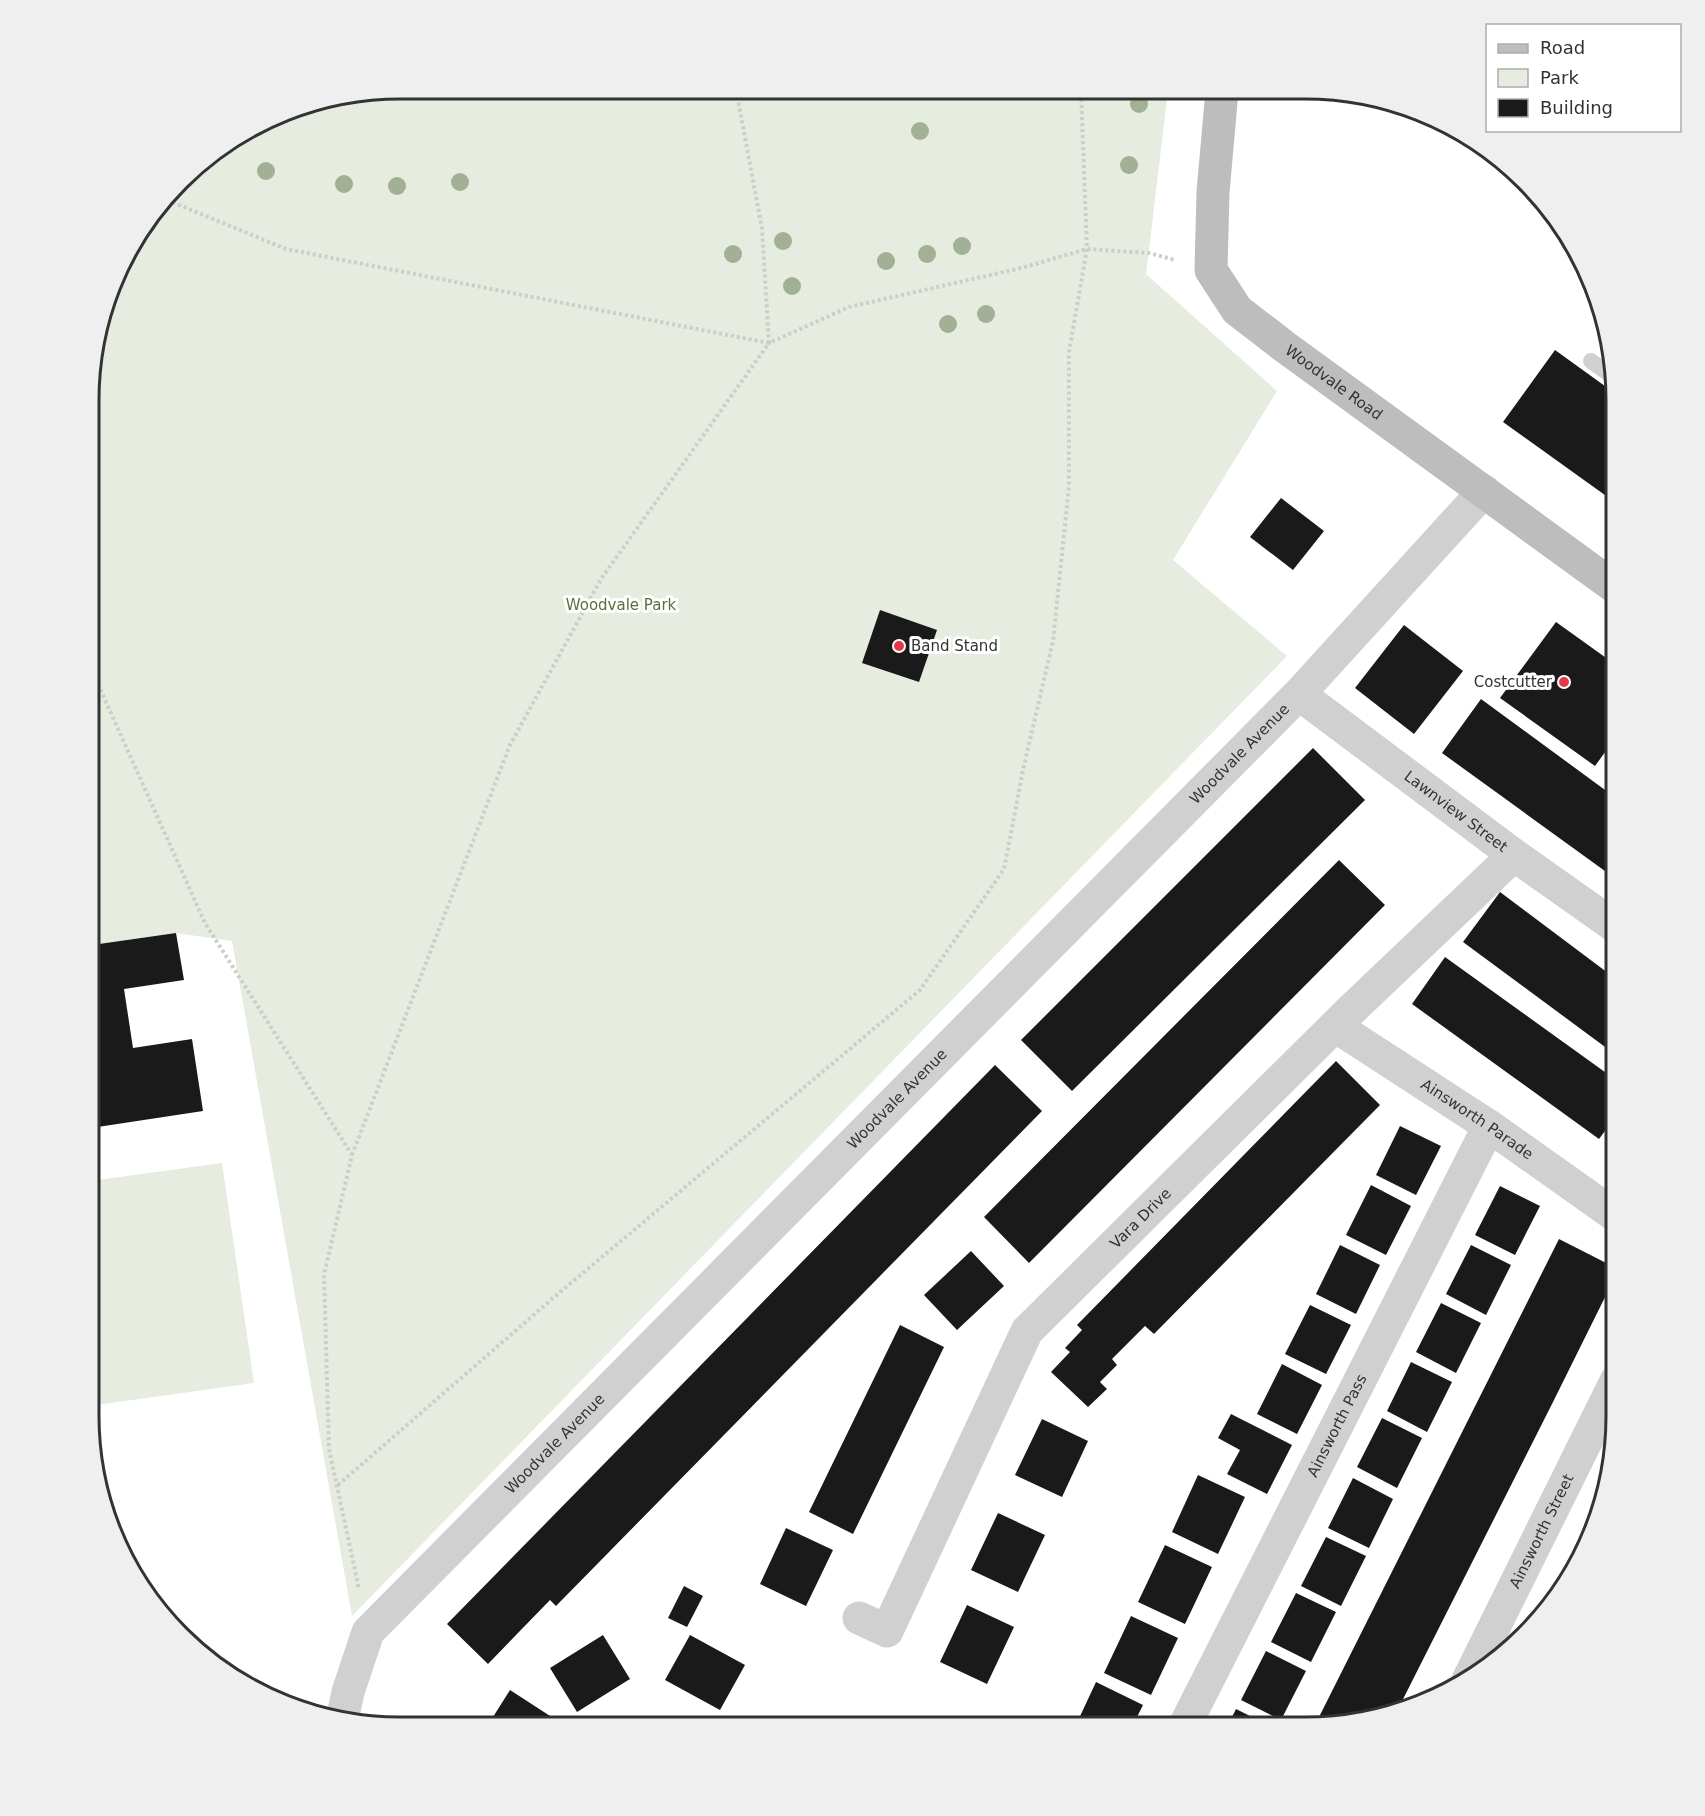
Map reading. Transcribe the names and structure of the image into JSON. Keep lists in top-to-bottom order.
{
  "streets": {
    "main road": ["Woodvale Road"],
    "street": [
      "Woodvale Avenue",
      "Lawnview Street",
      "Ainsworth Parade",
      "Vara Drive",
      "Ainsworth Pass",
      "Ainsworth Street"
    ]
  },
  "crossings": [
    ["Woodvale Road", "Woodvale Avenue"],
    ["Woodvale Avenue", "Lawnview Street"],
    ["Lawnview Street", "Vara Drive"],
    ["Ainsworth Parade", "Vara Drive"],
    ["Ainsworth Parade", "Ainsworth Pass"]
  ],
  "parks": ["Woodvale Park"],
  "places": ["Band Stand", "Costcutter"],
  "legend": ["Road", "Park", "Building"]
}
